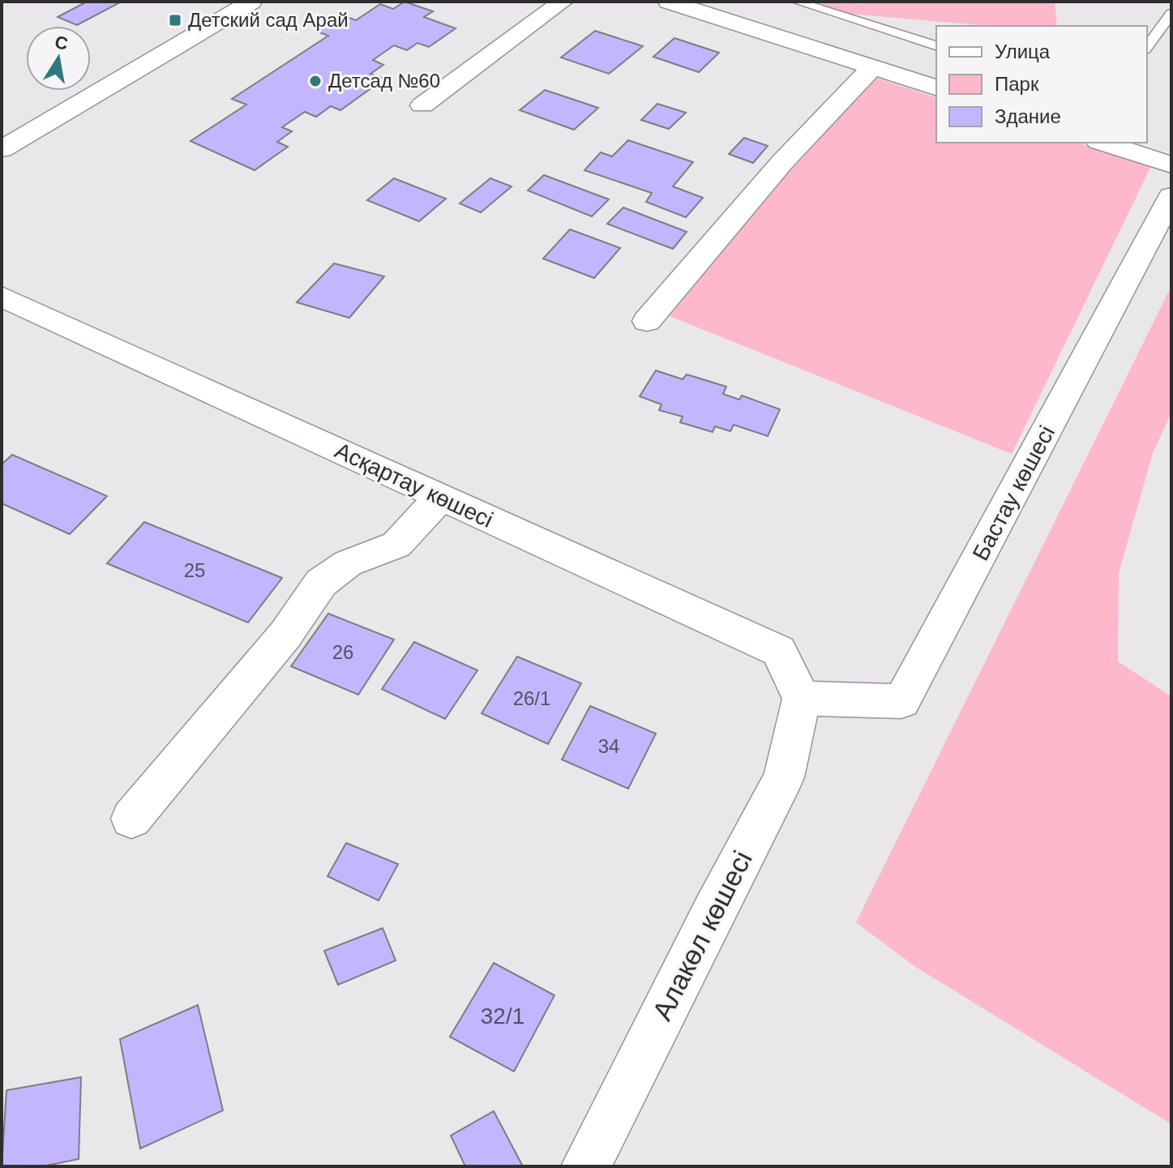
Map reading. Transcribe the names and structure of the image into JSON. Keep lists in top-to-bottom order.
{
  "streets": {
    "street": ["Асқартау көшесі", "Бастау көшесі", "Алакөл көшесі"]
  },
  "crossings": [
    ["Асқартау көшесі", "Бастау көшесі"],
    ["Асқартау көшесі", "Алакөл көшесі"],
    ["Бастау көшесі", "Алакөл көшесі"]
  ],
  "places": {
    "transit": ["Детский сад Арай"],
    "other": ["Детсад №60"]
  },
  "house_numbers": [
    "25",
    "26",
    "26/1",
    "34",
    "32/1"
  ],
  "legend": ["Улица", "Парк", "Здание"],
  "north": "top"
}
